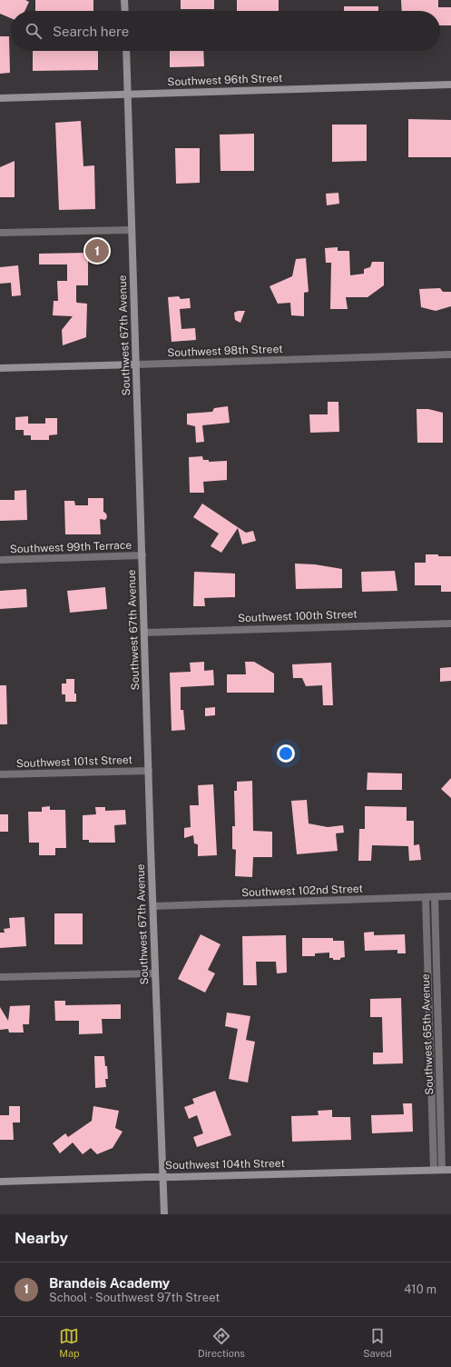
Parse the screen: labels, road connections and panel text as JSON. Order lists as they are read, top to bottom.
{
  "streets": {
    "main road": [
      "Southwest 96th Street",
      "Southwest 67th Avenue",
      "Southwest 98th Street",
      "Southwest 104th Street"
    ],
    "street": [
      "Southwest 99th Terrace",
      "Southwest 100th Street",
      "Southwest 101st Street",
      "Southwest 102nd Street",
      "Southwest 65th Avenue"
    ]
  },
  "crossings": [
    ["Southwest 96th Street", "Southwest 67th Avenue"],
    ["Southwest 67th Avenue", "Southwest 98th Street"],
    ["Southwest 67th Avenue", "Southwest 99th Terrace"],
    ["Southwest 67th Avenue", "Southwest 100th Street"],
    ["Southwest 67th Avenue", "Southwest 101st Street"],
    ["Southwest 67th Avenue", "Southwest 102nd Street"],
    ["Southwest 67th Avenue", "Southwest 104th Street"],
    ["Southwest 102nd Street", "Southwest 65th Avenue"],
    ["Southwest 65th Avenue", "Southwest 104th Street"]
  ],
  "page": {
    "search": "Search here",
    "pins": "1",
    "heading": "Nearby",
    "list": [
      {
        "mark": "1",
        "name": "Brandeis Academy",
        "note": "School · Southwest 97th Street",
        "value": "410 m"
      }
    ],
    "nav": ["Map", "Directions", "Saved"]
  }
}
